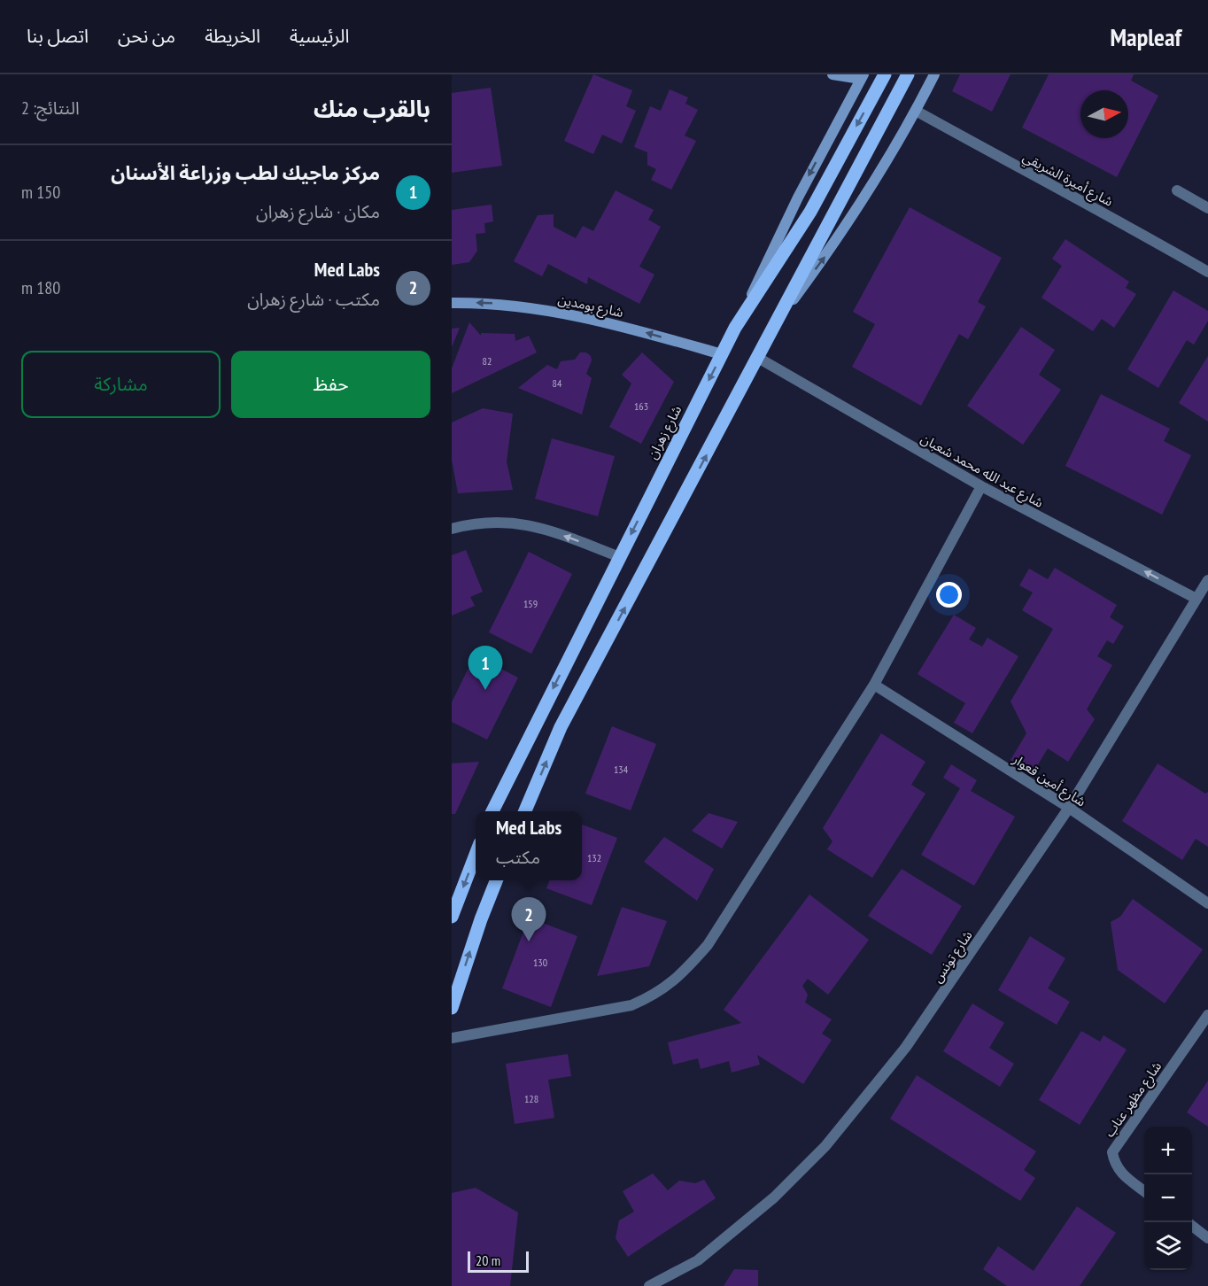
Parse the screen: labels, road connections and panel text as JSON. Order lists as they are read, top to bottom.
{
  "streets": {
    "main road": ["شارع بومدين", "شارع زهران"],
    "street": [
      "شارع أميرة الشريقي",
      "شارع عبد الله محمد شعبان",
      "شارع أمين قعوار",
      "شارع تونس",
      "شارع مظهر عناب"
    ]
  },
  "crossings": [
    ["شارع بومدين", "شارع زهران"],
    ["شارع عبد الله محمد شعبان", "شارع تونس"],
    ["شارع أمين قعوار", "شارع تونس"]
  ],
  "one_way": ["شارع بومدين", "شارع عبد الله محمد شعبان"],
  "house_numbers": [
    "82",
    "84",
    "163",
    "159",
    "134",
    "132",
    "130",
    "128"
  ],
  "scale_bar": "20 m",
  "north": "right",
  "page": {
    "header": "Mapleaf",
    "nav": [
      "الرئيسية",
      "الخريطة",
      "من نحن",
      "اتصل بنا"
    ],
    "heading": ["بالقرب منك", "النتائج: 2"],
    "list": [
      {
        "mark": "1",
        "name": "مركز ماجيك لطب وزراعة الأسنان",
        "note": "مكان · شارع زهران",
        "value": "150 m"
      },
      {
        "mark": "2",
        "name": "Med Labs",
        "note": "مكتب · شارع زهران",
        "value": "180 m"
      }
    ],
    "buttons": ["حفظ", "مشاركة"],
    "pins": ["1", "2"],
    "popup": ["Med Labs", "مكتب"],
    "map_buttons": ["+", "−"],
    "scale": "20 m"
  }
}
